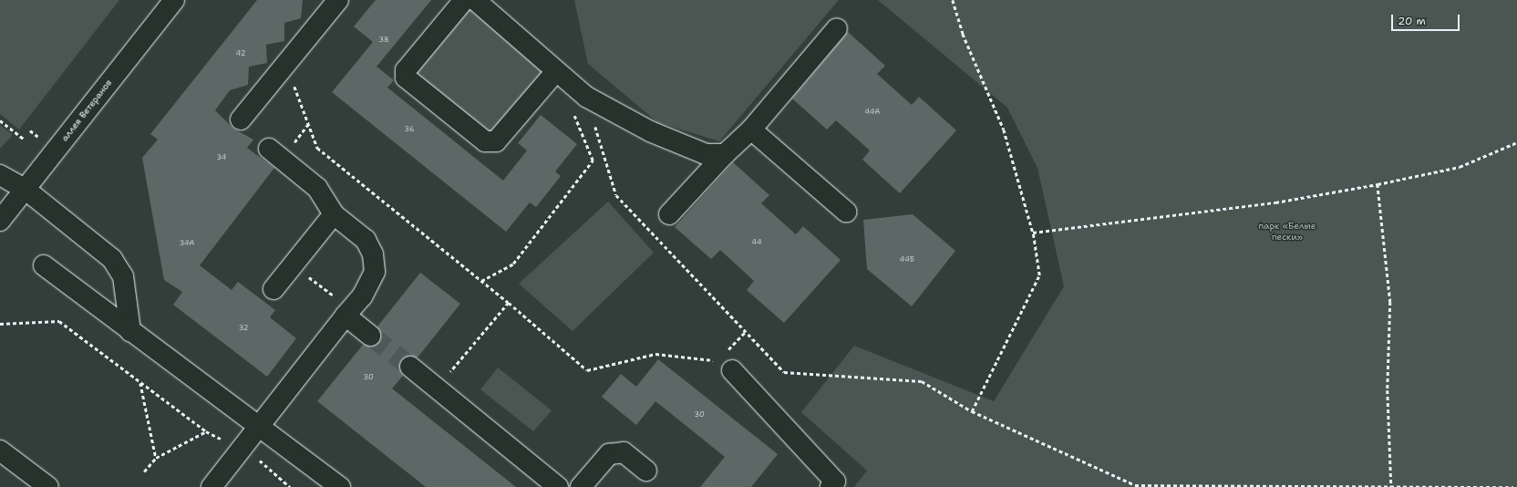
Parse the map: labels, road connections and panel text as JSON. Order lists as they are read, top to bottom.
{
  "streets": {
    "street": ["аллея Ветеранов"]
  },
  "parks": ["парк «Белые пески»"],
  "house_numbers": [
    "38",
    "42",
    "44А",
    "36",
    "34",
    "44",
    "34А",
    "44Б",
    "32",
    "30",
    "30"
  ],
  "scale_bar": "20 m"
}
